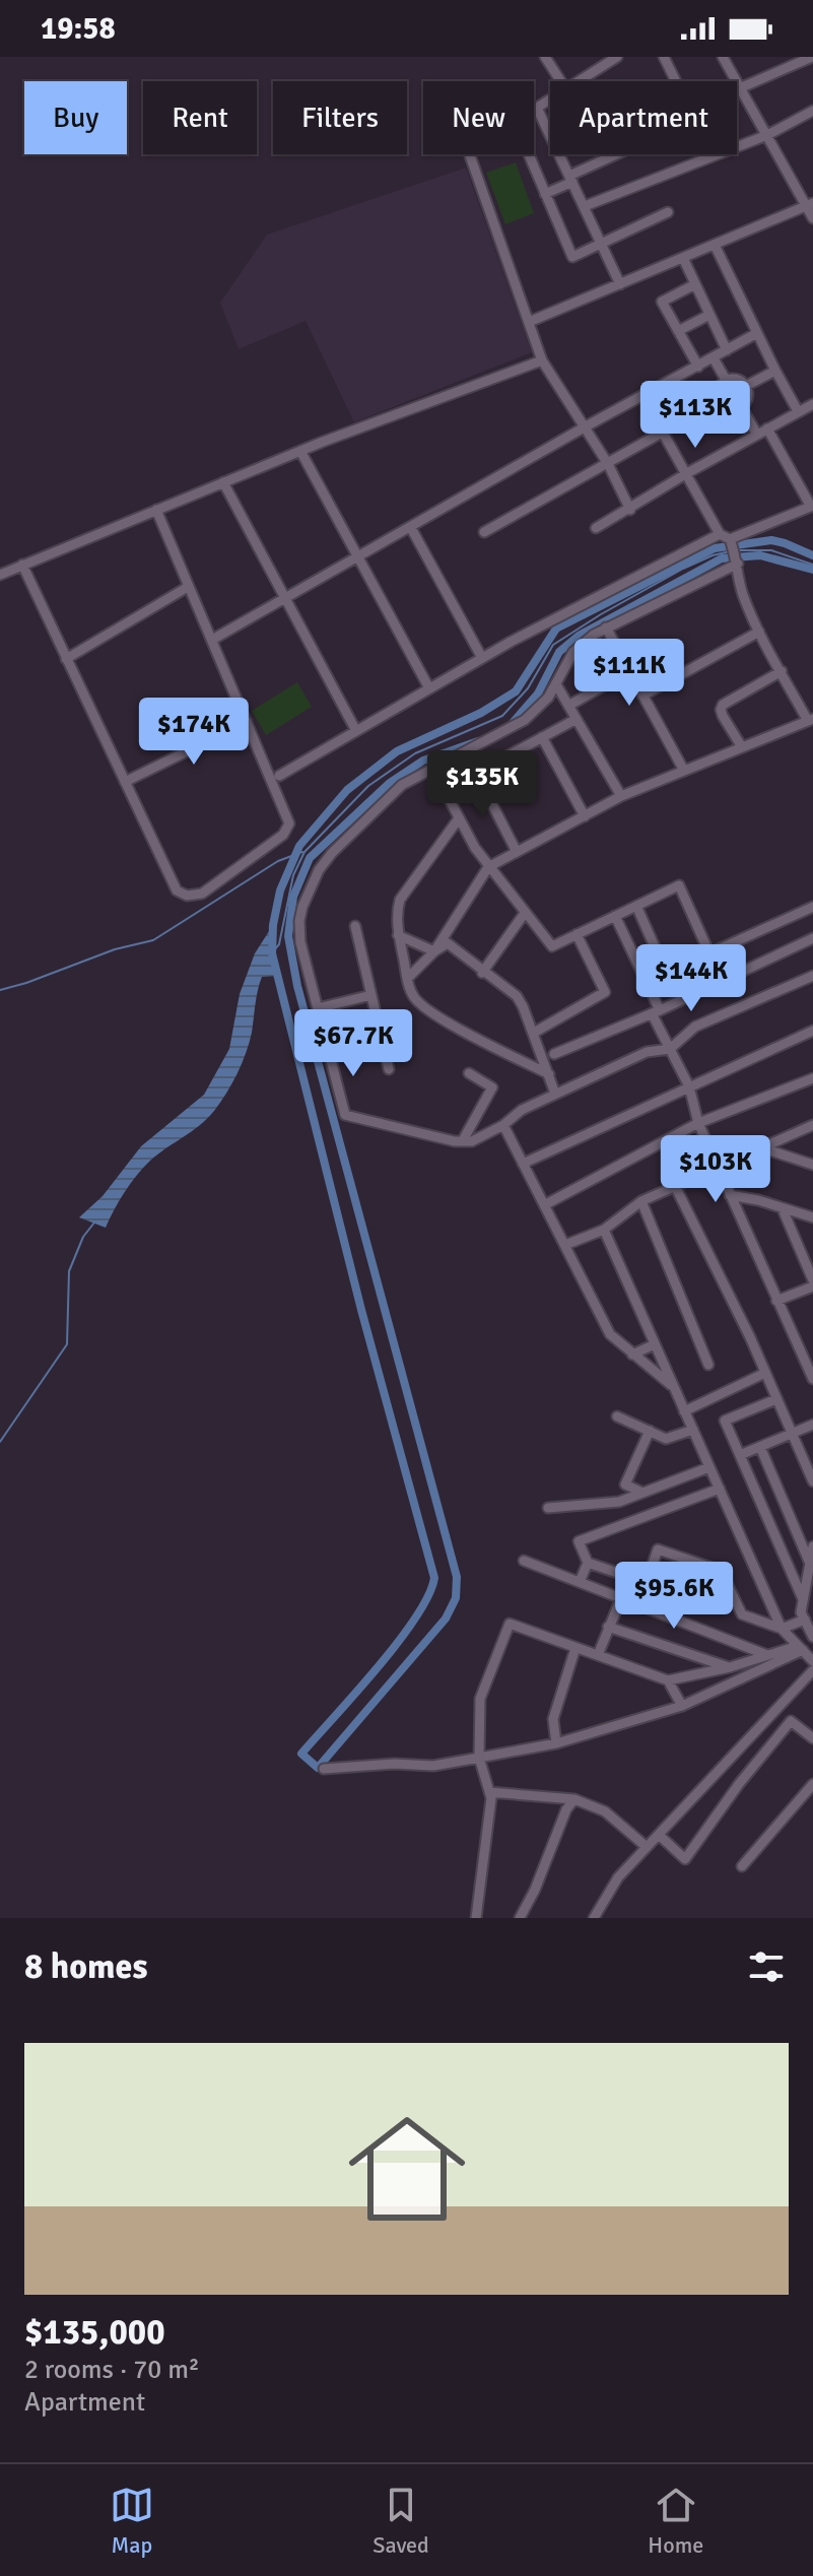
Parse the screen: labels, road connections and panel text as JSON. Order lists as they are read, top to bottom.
{
  "page": {
    "status": "19:58",
    "chip": [
      "Buy",
      "Rent",
      "Filters",
      "New",
      "Apartment"
    ],
    "price": [
      "$113K",
      "$111K",
      "$174K",
      "$135K",
      "$144K",
      "$67.7K",
      "$103K",
      "$95.6K"
    ],
    "heading": "8 homes",
    "list": [
      {
        "name": "$135,000",
        "note": "2 rooms · 70 m² · Apartment"
      }
    ],
    "tabs": ["Map", "Saved", "Home"]
  }
}
